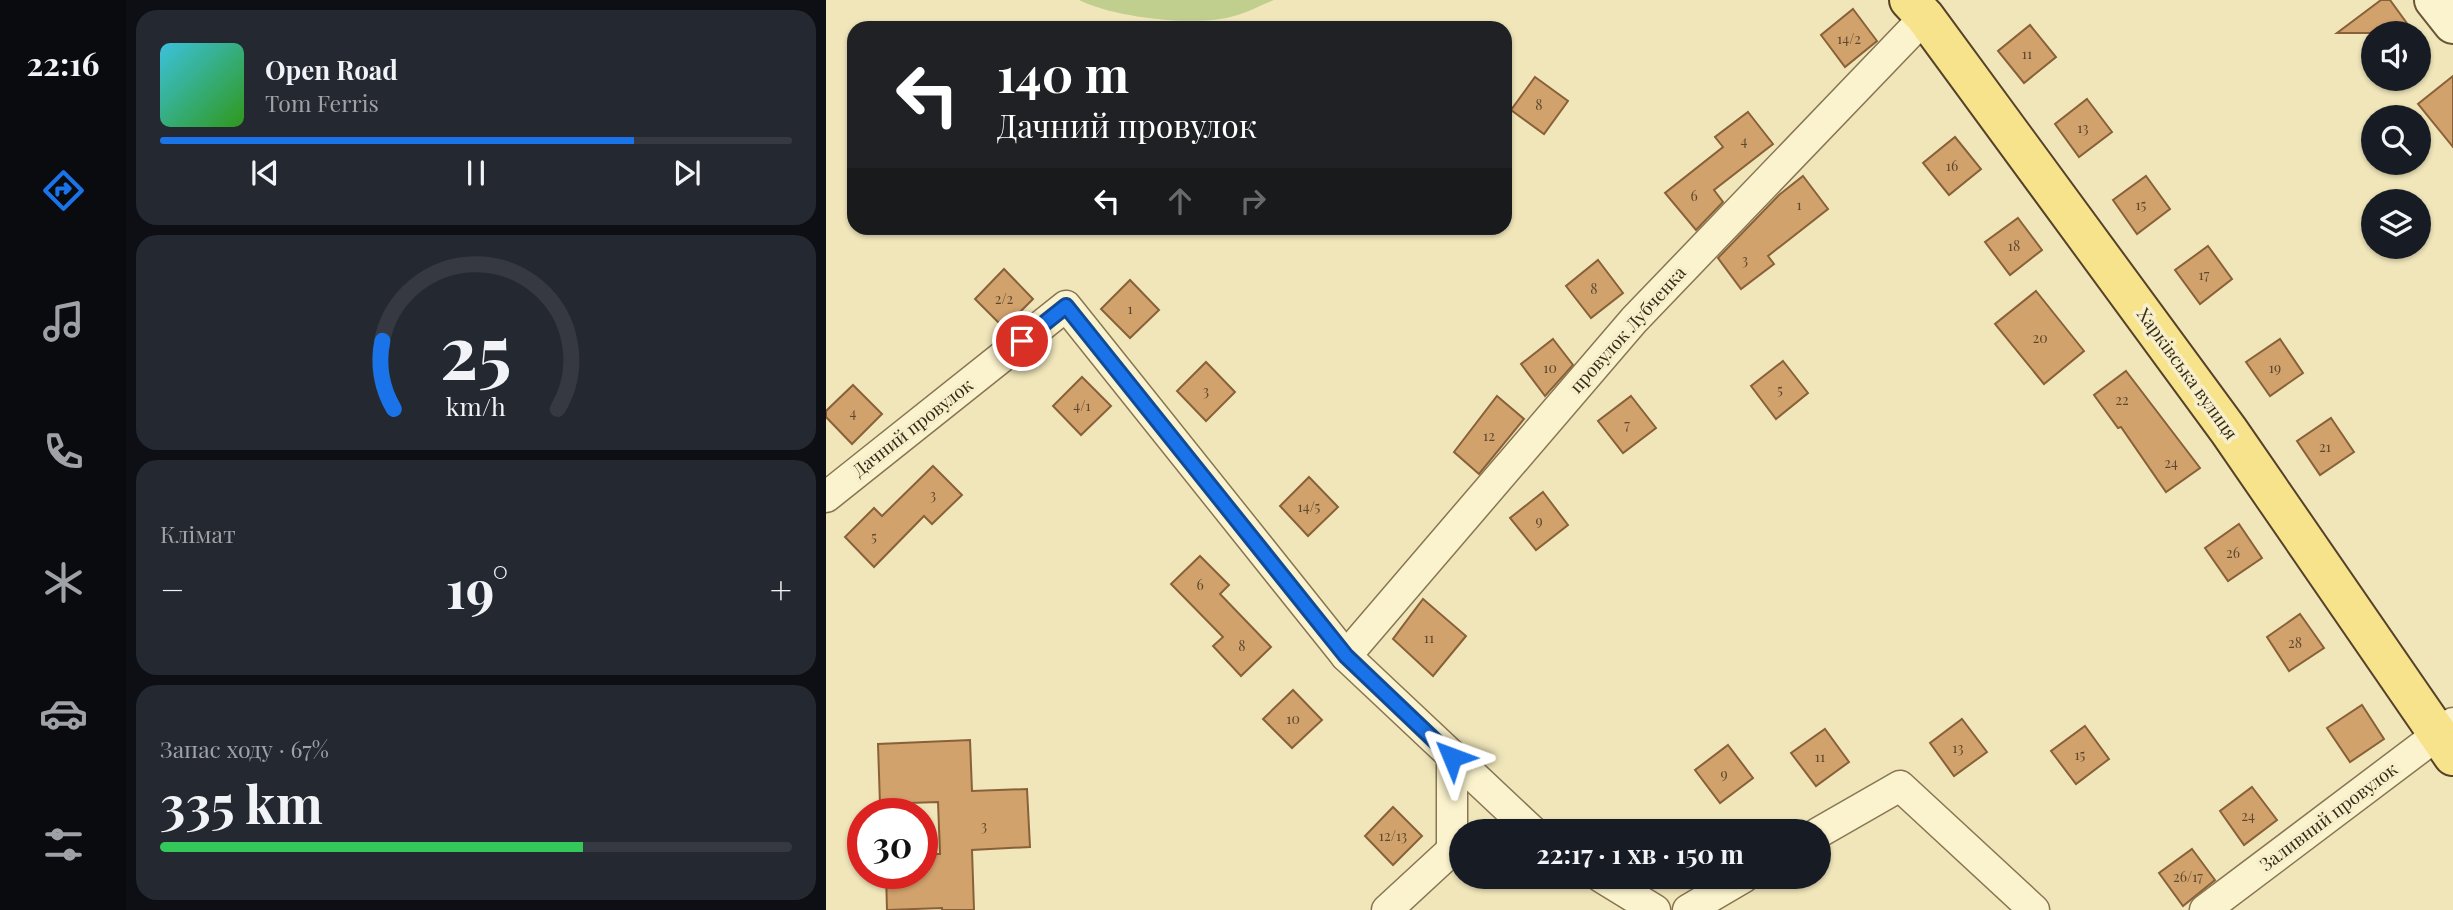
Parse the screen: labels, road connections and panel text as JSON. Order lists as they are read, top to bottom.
{
  "streets": {
    "main road": ["Харківська вулиця"],
    "street": ["провулок Лубченка", "Дачний провулок", "Заливний провулок"]
  },
  "crossings": [
    ["провулок Лубченка", "Харківська вулиця"],
    ["провулок Лубченка", "Дачний провулок"],
    ["Харківська вулиця", "Заливний провулок"]
  ],
  "house_numbers": [
    "14/2",
    "11",
    "8",
    "13",
    "4",
    "16",
    "6",
    "1",
    "15",
    "18",
    "3",
    "17",
    "8",
    "2/2",
    "1",
    "20",
    "10",
    "19",
    "5",
    "3",
    "22",
    "4/1",
    "4",
    "7",
    "12",
    "21",
    "24",
    "3",
    "14/5",
    "9",
    "5",
    "26",
    "6",
    "11",
    "28",
    "8",
    "10",
    "13",
    "15",
    "11",
    "9",
    "24",
    "3",
    "12/13",
    "26/17"
  ],
  "page": {
    "tabs": "22:16",
    "turn": ["140 m", "Дачний провулок"],
    "song": ["Open Road", "Tom Ferris"],
    "tile": [
      "Клімат",
      ["Запас ходу · 67%", "335 km"]
    ],
    "heat": ["−", "19°", "+"],
    "limit": "30",
    "trip": "22:17 · 1 хв · 150 m",
    "gauge": ["25", "km/h"]
  }
}
